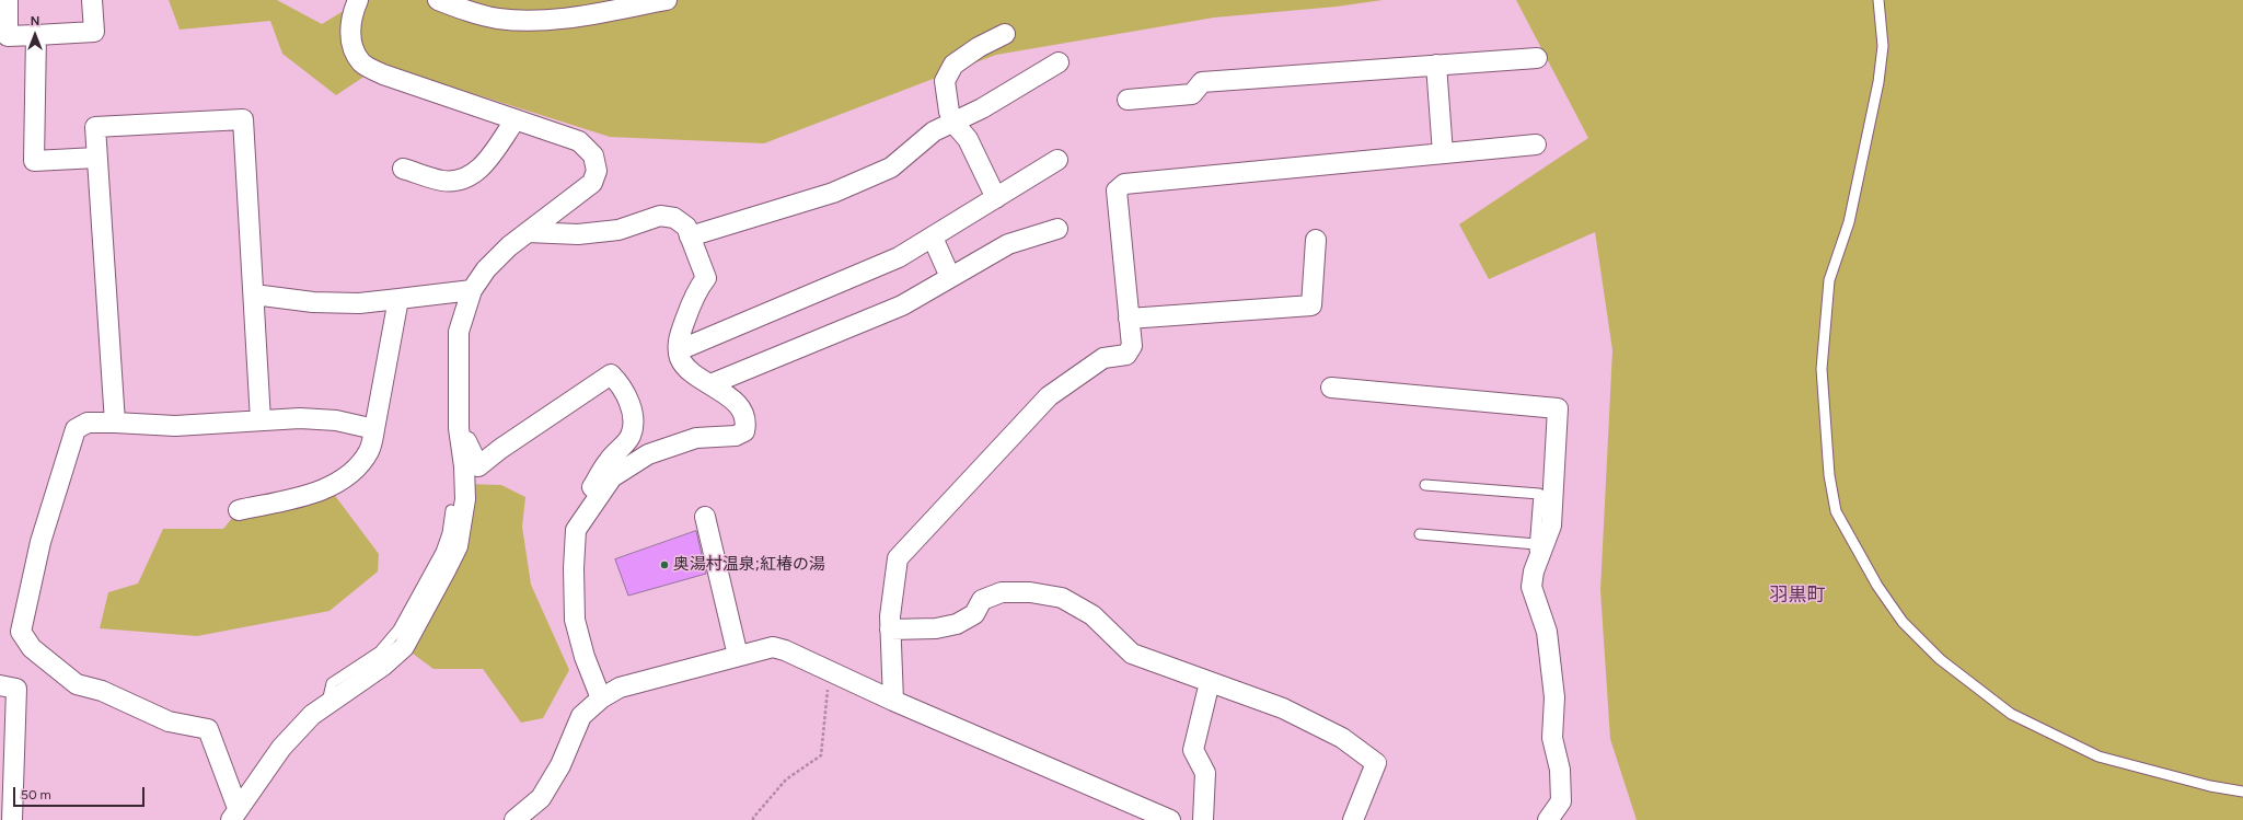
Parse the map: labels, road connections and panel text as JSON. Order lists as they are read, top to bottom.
{
  "districts": ["羽黒町"],
  "places": ["奥湯村温泉;紅椿の湯"],
  "scale_bar": "50 m",
  "north": "top"
}
